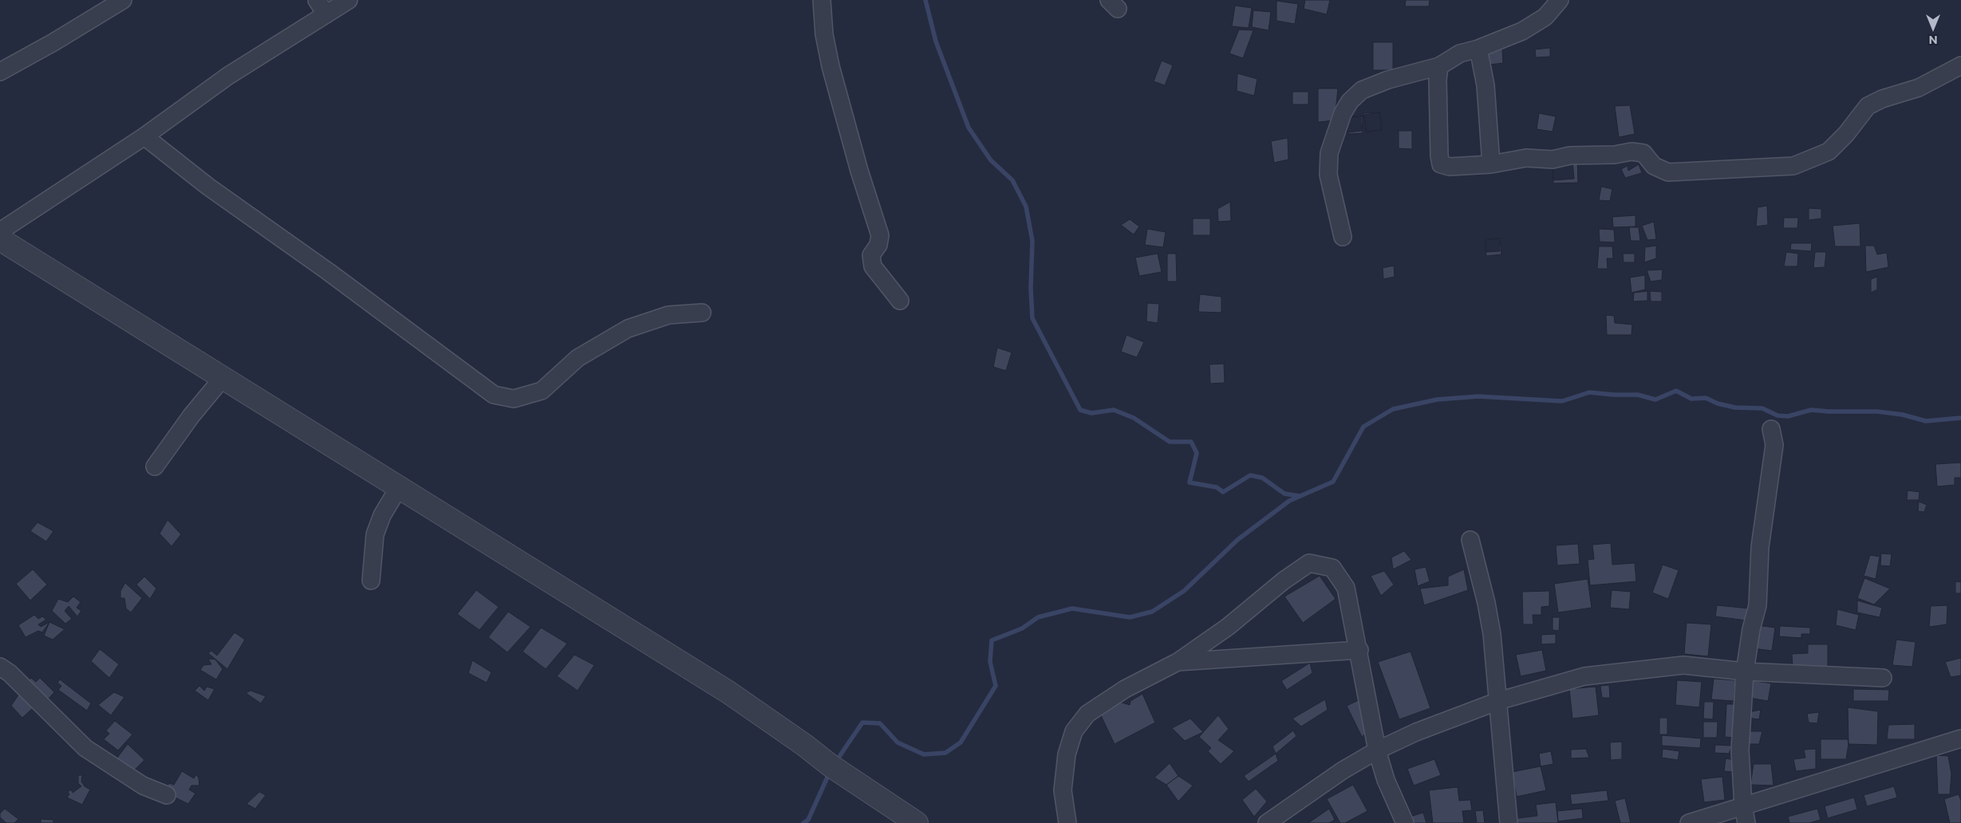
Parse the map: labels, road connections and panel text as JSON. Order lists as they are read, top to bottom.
{
  "north": "bottom"
}
